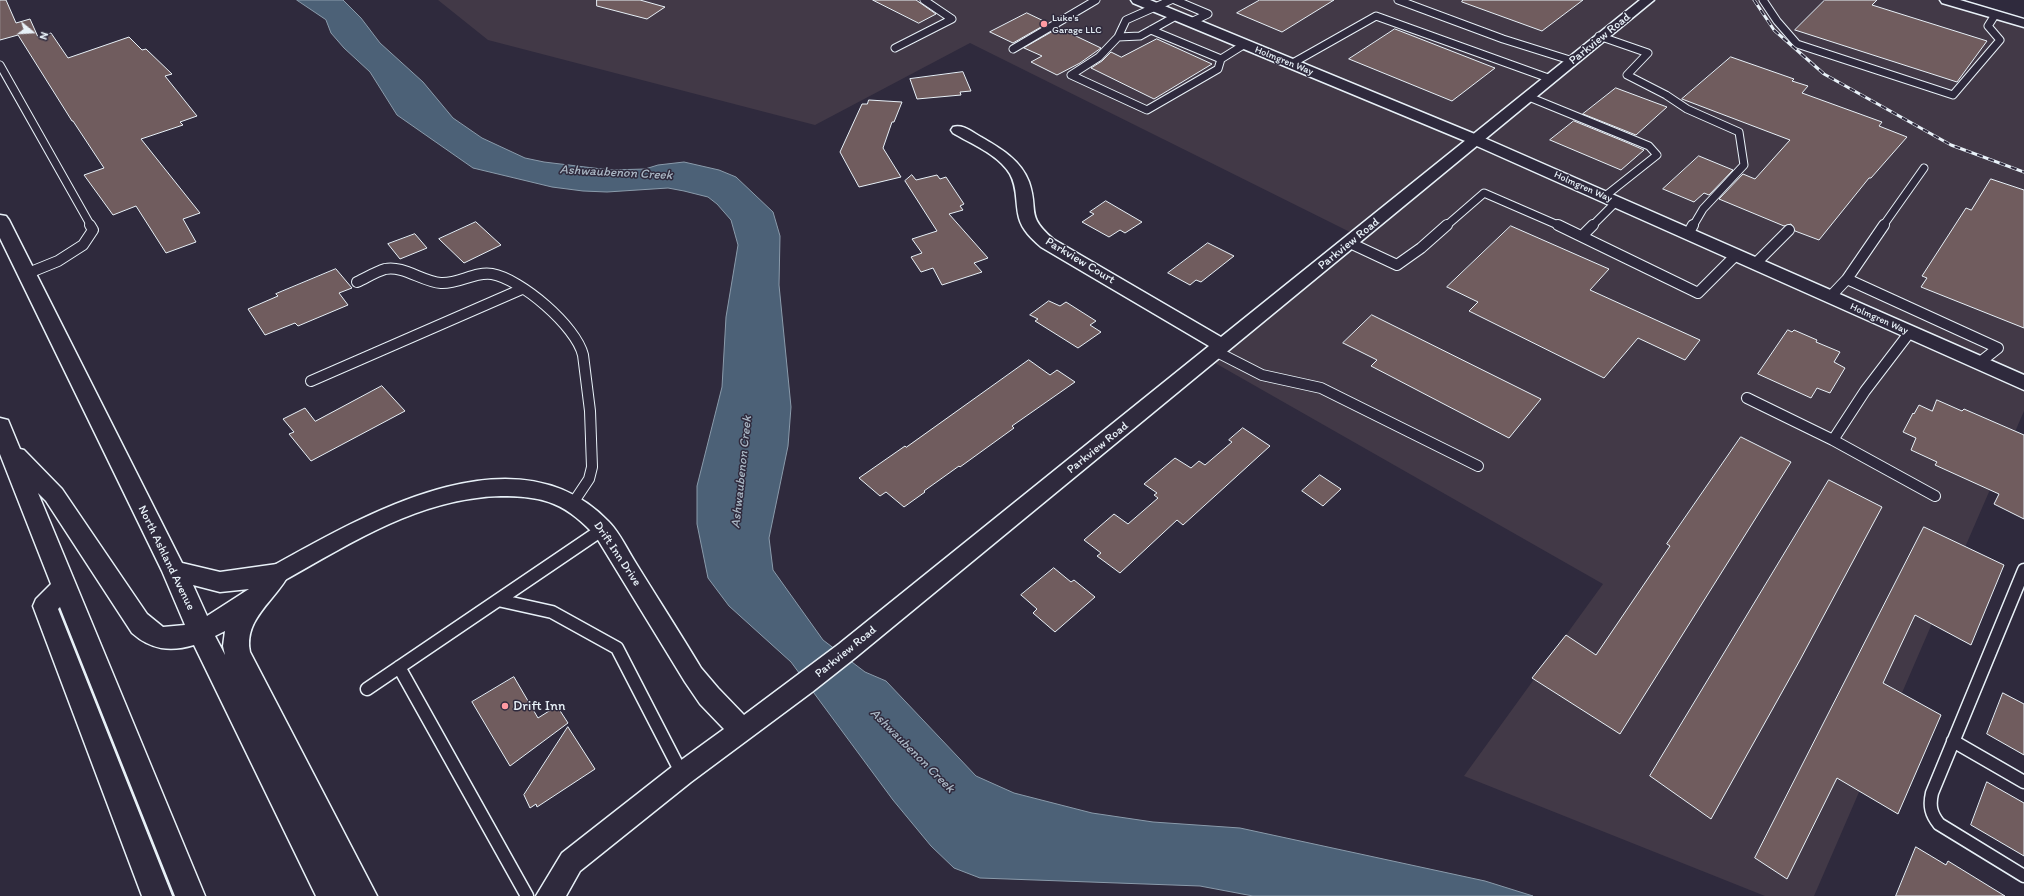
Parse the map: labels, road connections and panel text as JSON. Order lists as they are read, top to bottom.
{
  "streets": {
    "main road": ["Holmgren Way", "North Ashland Avenue"],
    "street": ["Parkview Road", "Parkview Court", "Drift Inn Drive"]
  },
  "crossings": [
    ["Parkview Road", "Holmgren Way"],
    ["Parkview Road", "Parkview Court"],
    ["Parkview Road", "Drift Inn Drive"]
  ],
  "water": ["Ashwaubenon Creek"],
  "places": ["Luke's Garage LLC", "Drift Inn"],
  "north": "right"
}
